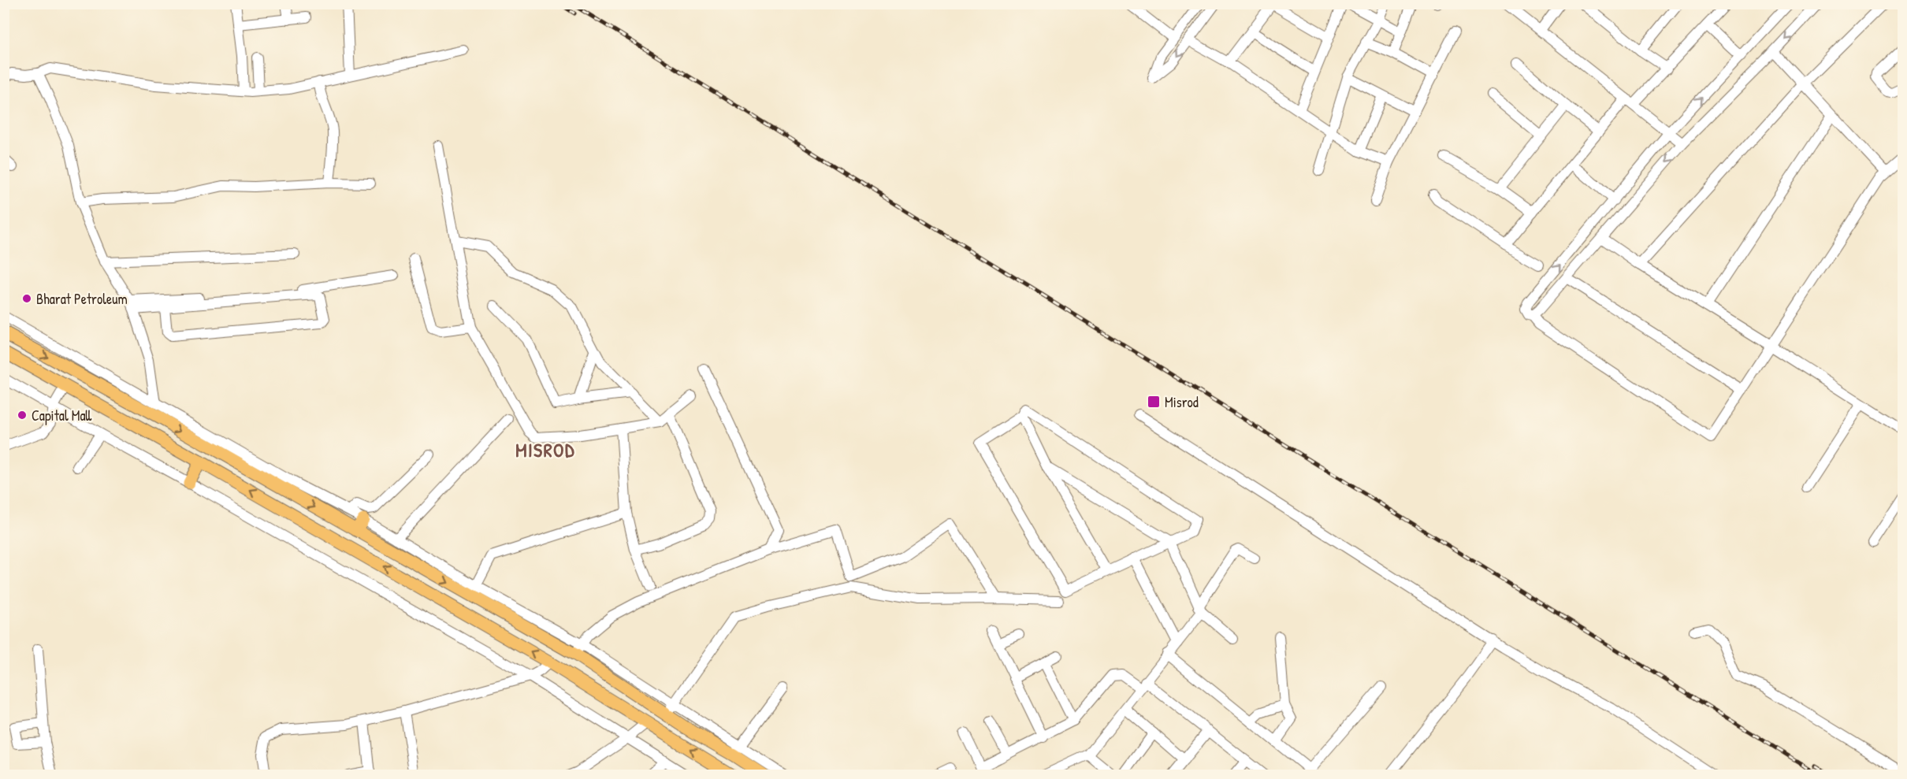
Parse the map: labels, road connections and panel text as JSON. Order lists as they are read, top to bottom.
{
  "districts": ["MISROD"],
  "places": {
    "other": ["Bharat Petroleum", "Capital Mall"],
    "transit": ["Misrod"]
  }
}
